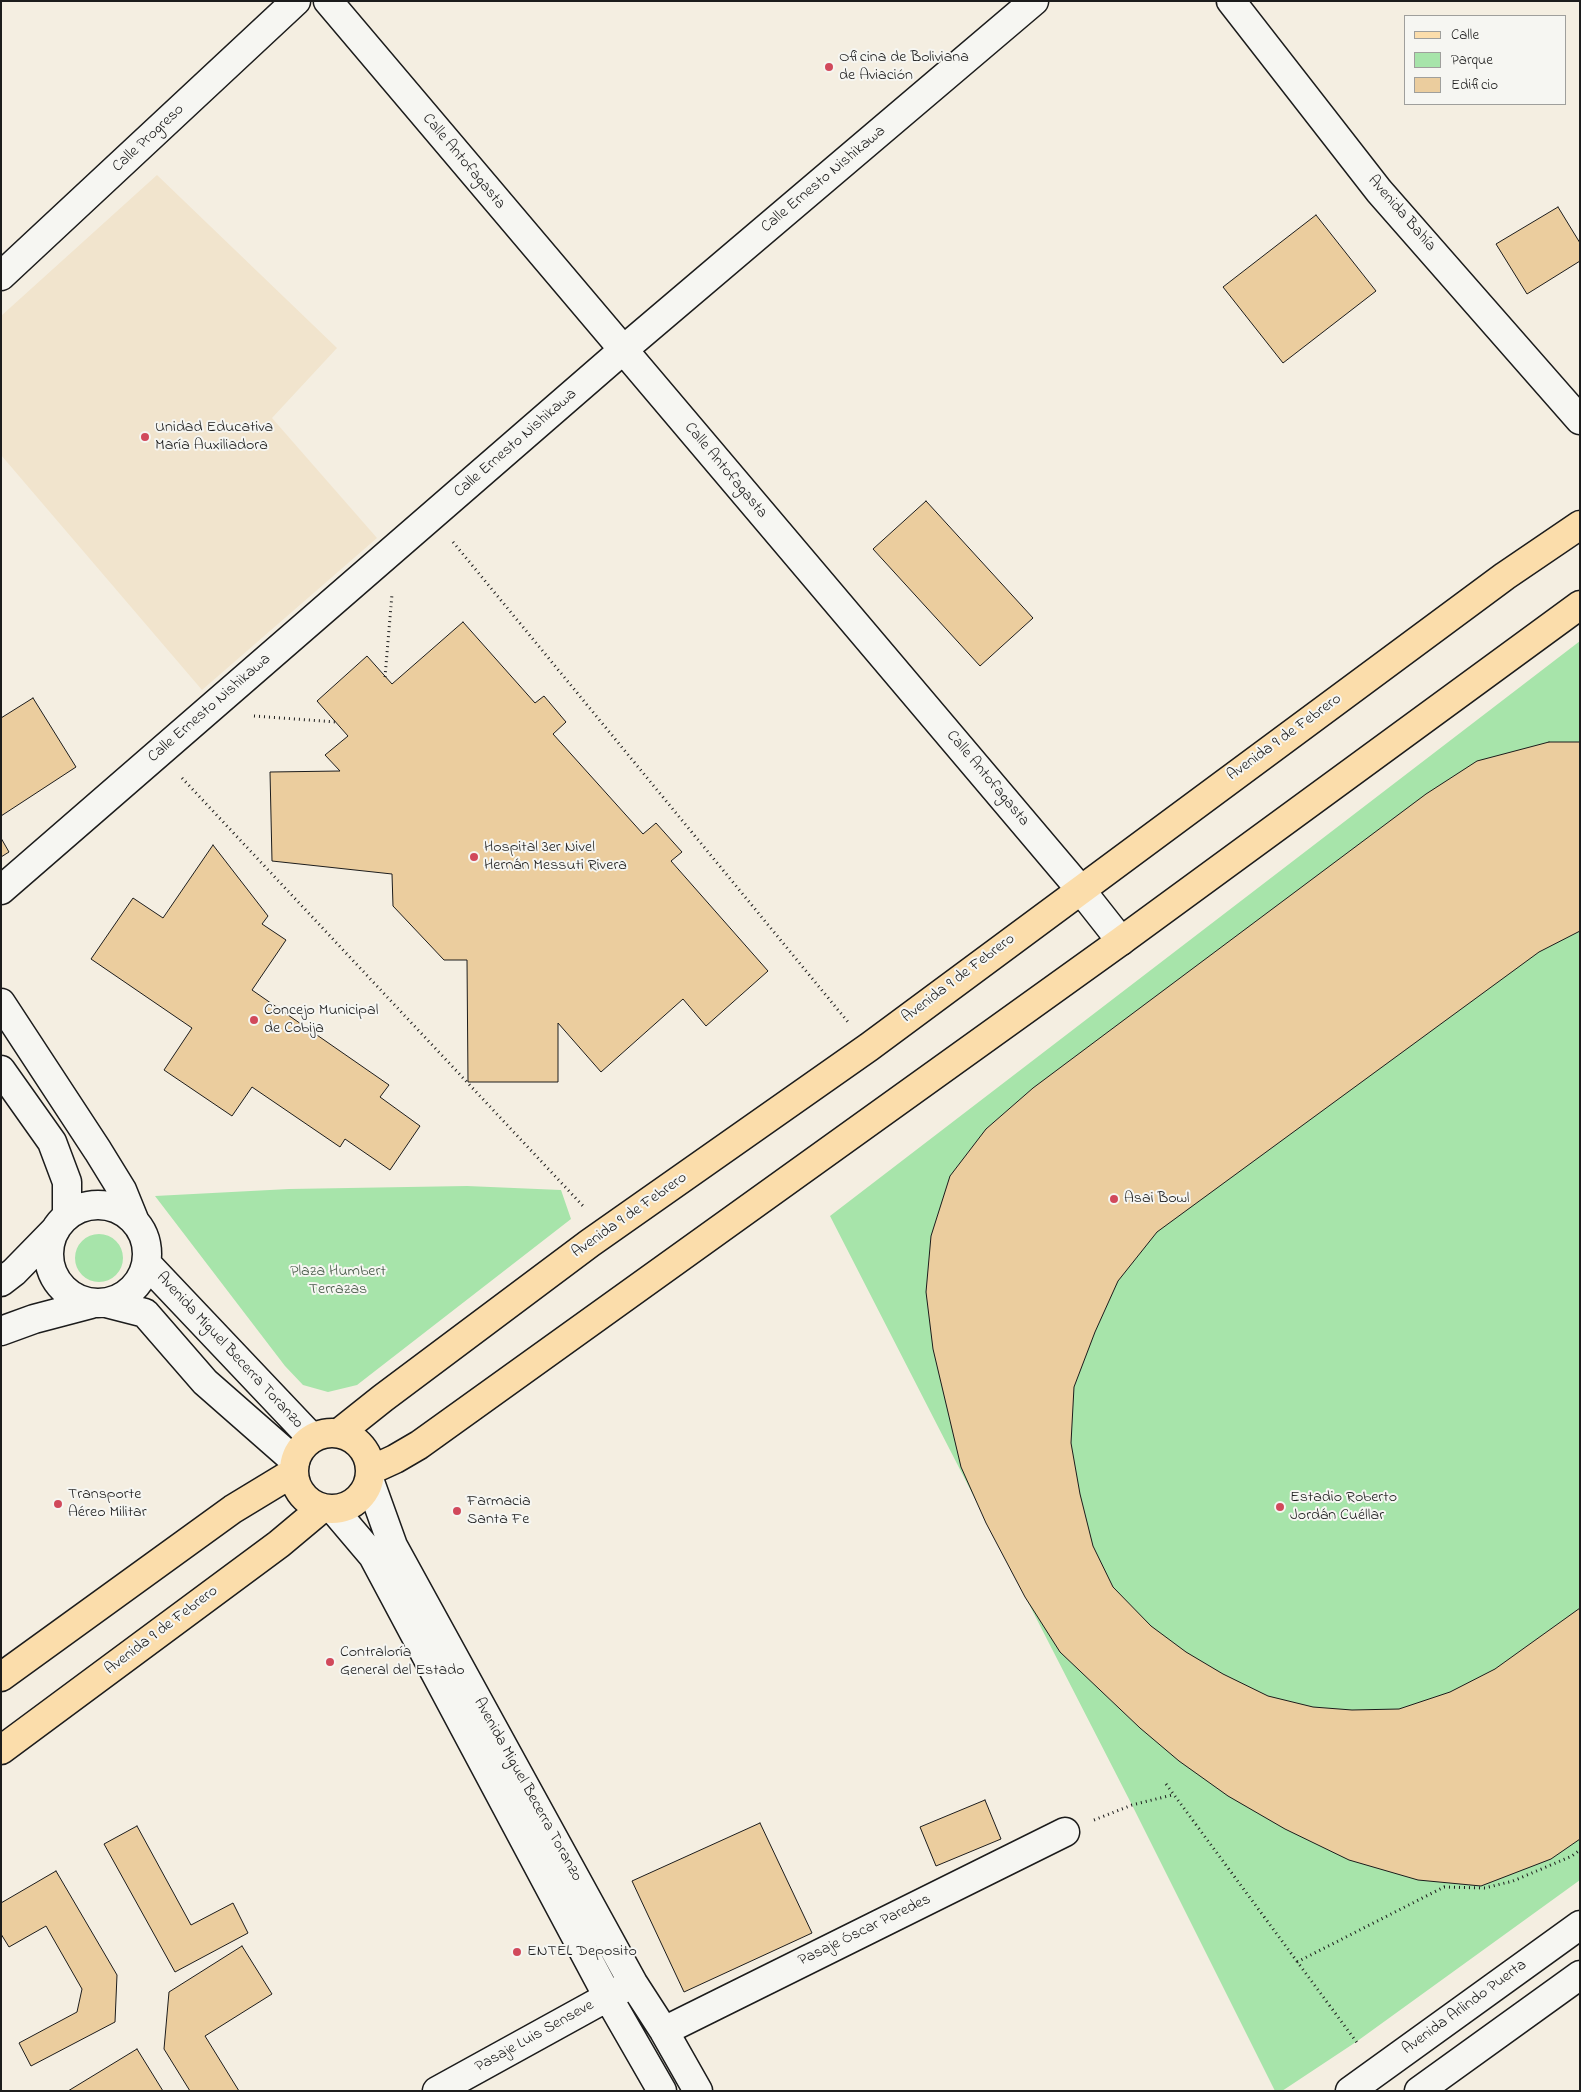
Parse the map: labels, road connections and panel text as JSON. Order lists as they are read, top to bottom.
{
  "streets": {
    "main road": ["Avenida 9 de Febrero"],
    "street": [
      "Calle Progreso",
      "Calle Antofagasta",
      "Calle Ernesto Nishikawa",
      "Avenida Bahía",
      "Avenida Miguel Becerra Toranzo",
      "Pasaje Óscar Paredes",
      "Avenida Arlindo Puerta",
      "Pasaje Luis Senseve"
    ]
  },
  "crossings": [
    ["Calle Antofagasta", "Calle Ernesto Nishikawa"],
    ["Calle Antofagasta", "Avenida 9 de Febrero"],
    ["Avenida 9 de Febrero", "Avenida Miguel Becerra Toranzo"],
    ["Avenida Miguel Becerra Toranzo", "Pasaje Óscar Paredes"],
    ["Avenida Miguel Becerra Toranzo", "Pasaje Luis Senseve"]
  ],
  "parks": ["Plaza Humbert Terrazas"],
  "places": [
    "Oficina de Boliviana de Aviación",
    "Unidad Educativa María Auxiliadora",
    "Hospital 3er Nivel Hernán Messuti Rivera",
    "Concejo Municipal de Cobija",
    "Asai Bowl",
    "Transporte Aéreo Militar",
    "Estadio Roberto Jordán Cuéllar",
    "Farmacia Santa Fe",
    "Contraloría General del Estado",
    "ENTEL Deposito"
  ],
  "legend": ["Calle", "Parque", "Edificio"]
}
